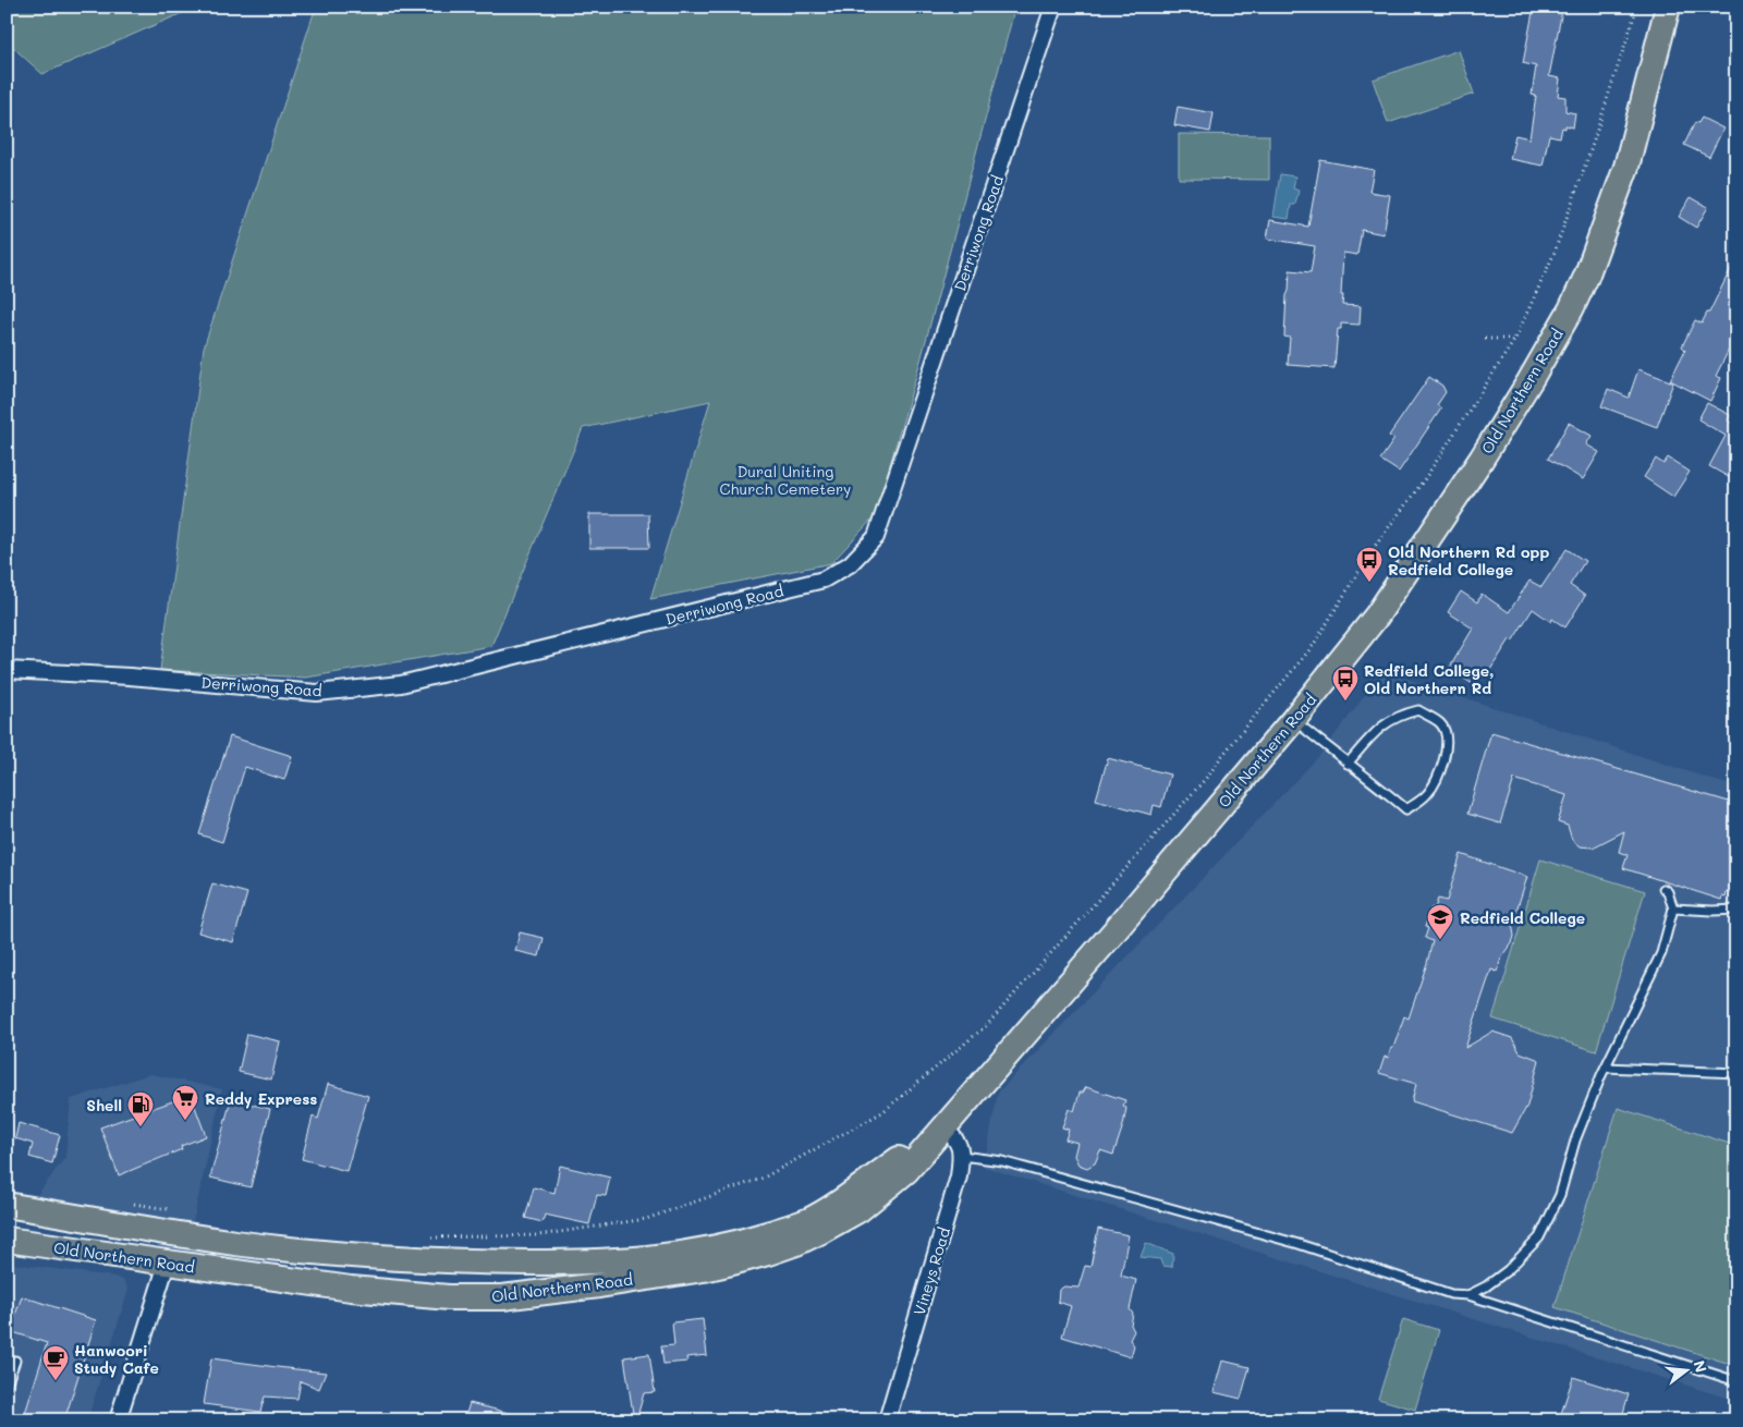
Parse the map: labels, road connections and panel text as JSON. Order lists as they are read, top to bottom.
{
  "streets": {
    "main road": ["Old Northern Road"],
    "street": ["Derriwong Road", "Vineys Road"]
  },
  "parks": ["Dural Uniting Church Cemetery"],
  "places": {
    "bus stop": ["Old Northern Rd opp Redfield College", "Redfield College, Old Northern Rd"],
    "school or university": ["Redfield College"],
    "supermarket": ["Reddy Express"],
    "fuel station": ["Shell"],
    "cafe": ["Hanwoori Study Cafe"]
  },
  "north": "right"
}
